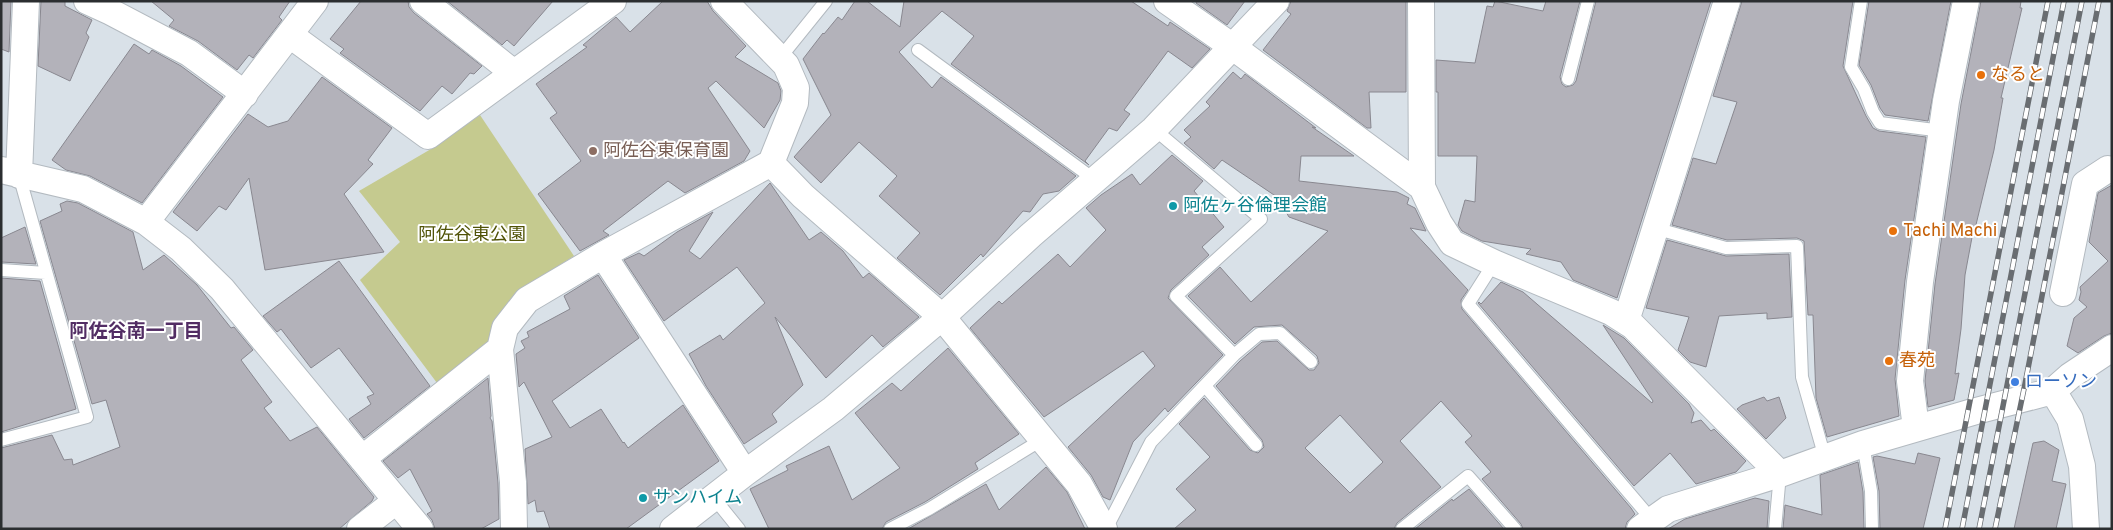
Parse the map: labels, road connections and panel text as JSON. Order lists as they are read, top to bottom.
{
  "districts": ["阿佐谷南一丁目"],
  "parks": ["阿佐谷東公園"],
  "places": [
    "なると",
    "阿佐谷東保育園",
    "阿佐ヶ谷倫理会館",
    "Tachi Machi",
    "春苑",
    "ローソン",
    "サンハイム"
  ]
}
